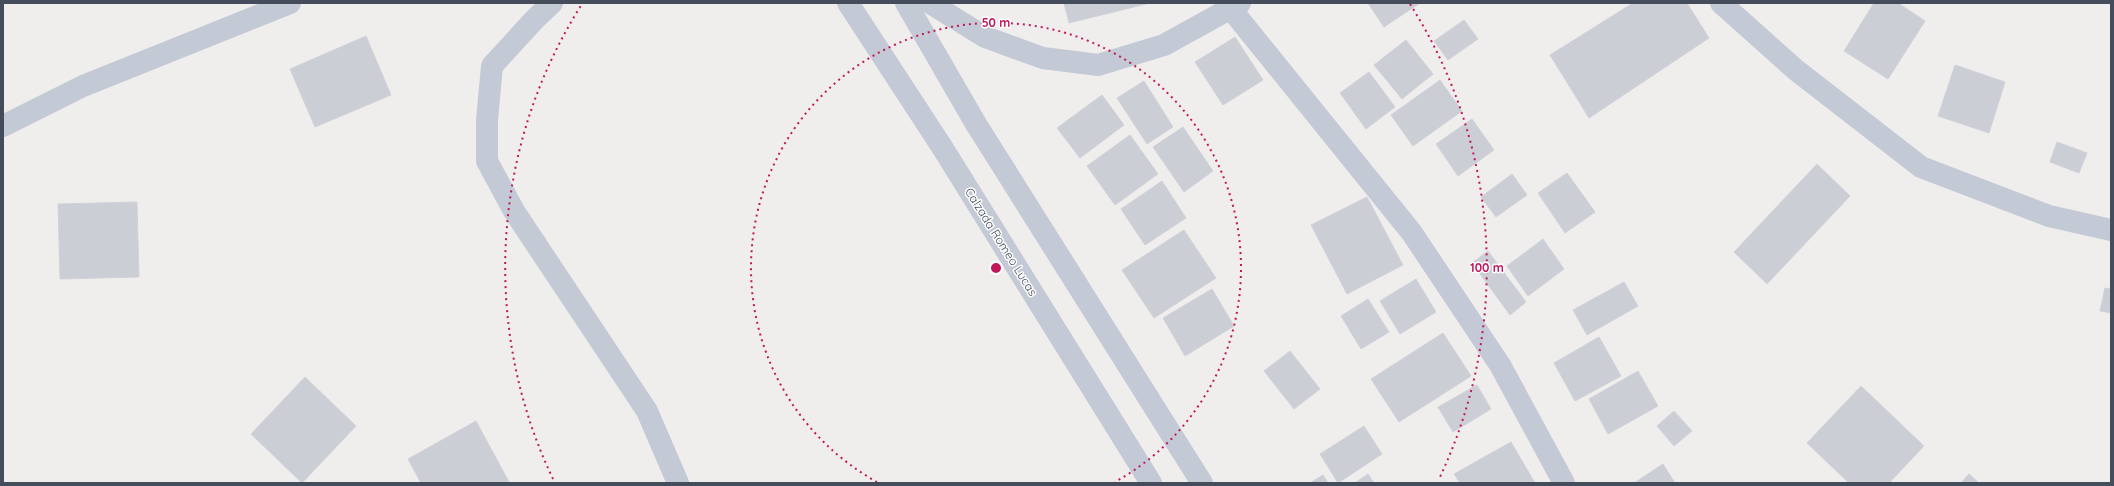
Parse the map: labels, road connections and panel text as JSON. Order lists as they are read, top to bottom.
{
  "streets": {
    "street": ["Calzada Romeo Lucas"]
  },
  "rings": ["50 m", "100 m"]
}
